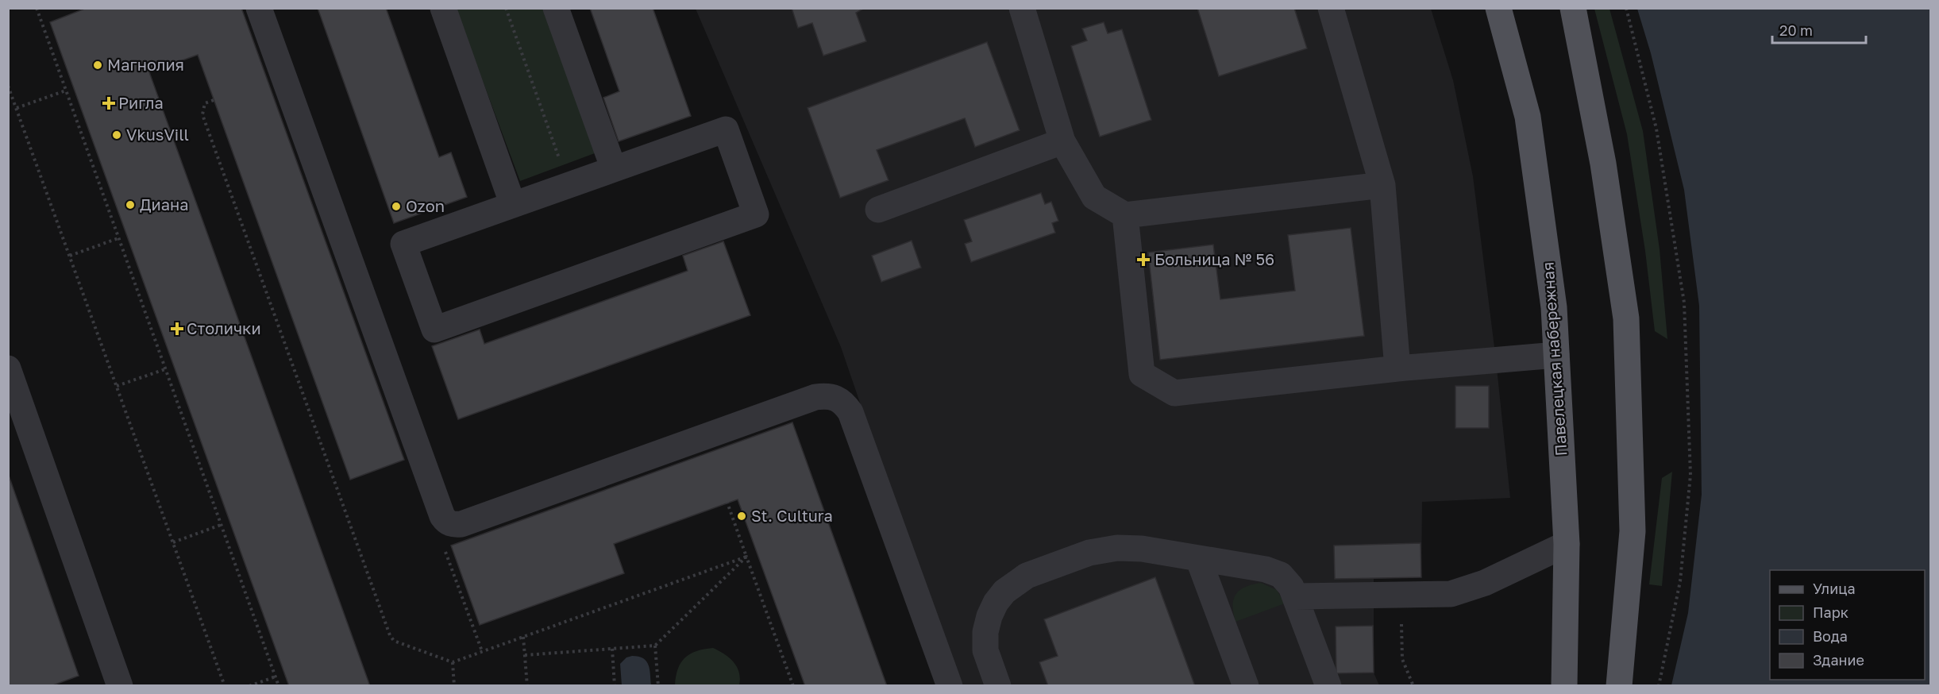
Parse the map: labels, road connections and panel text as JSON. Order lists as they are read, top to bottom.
{
  "streets": {
    "main road": ["Павелецкая набережная"]
  },
  "places": {
    "other": [
      "Магнолия",
      "VkusVill",
      "Диана",
      "Ozon",
      "St. Cultura"
    ],
    "health": ["Ригла", "Больница № 56", "Столички"]
  },
  "legend": [
    "Улица",
    "Парк",
    "Вода",
    "Здание"
  ],
  "scale_bar": "20 m"
}
